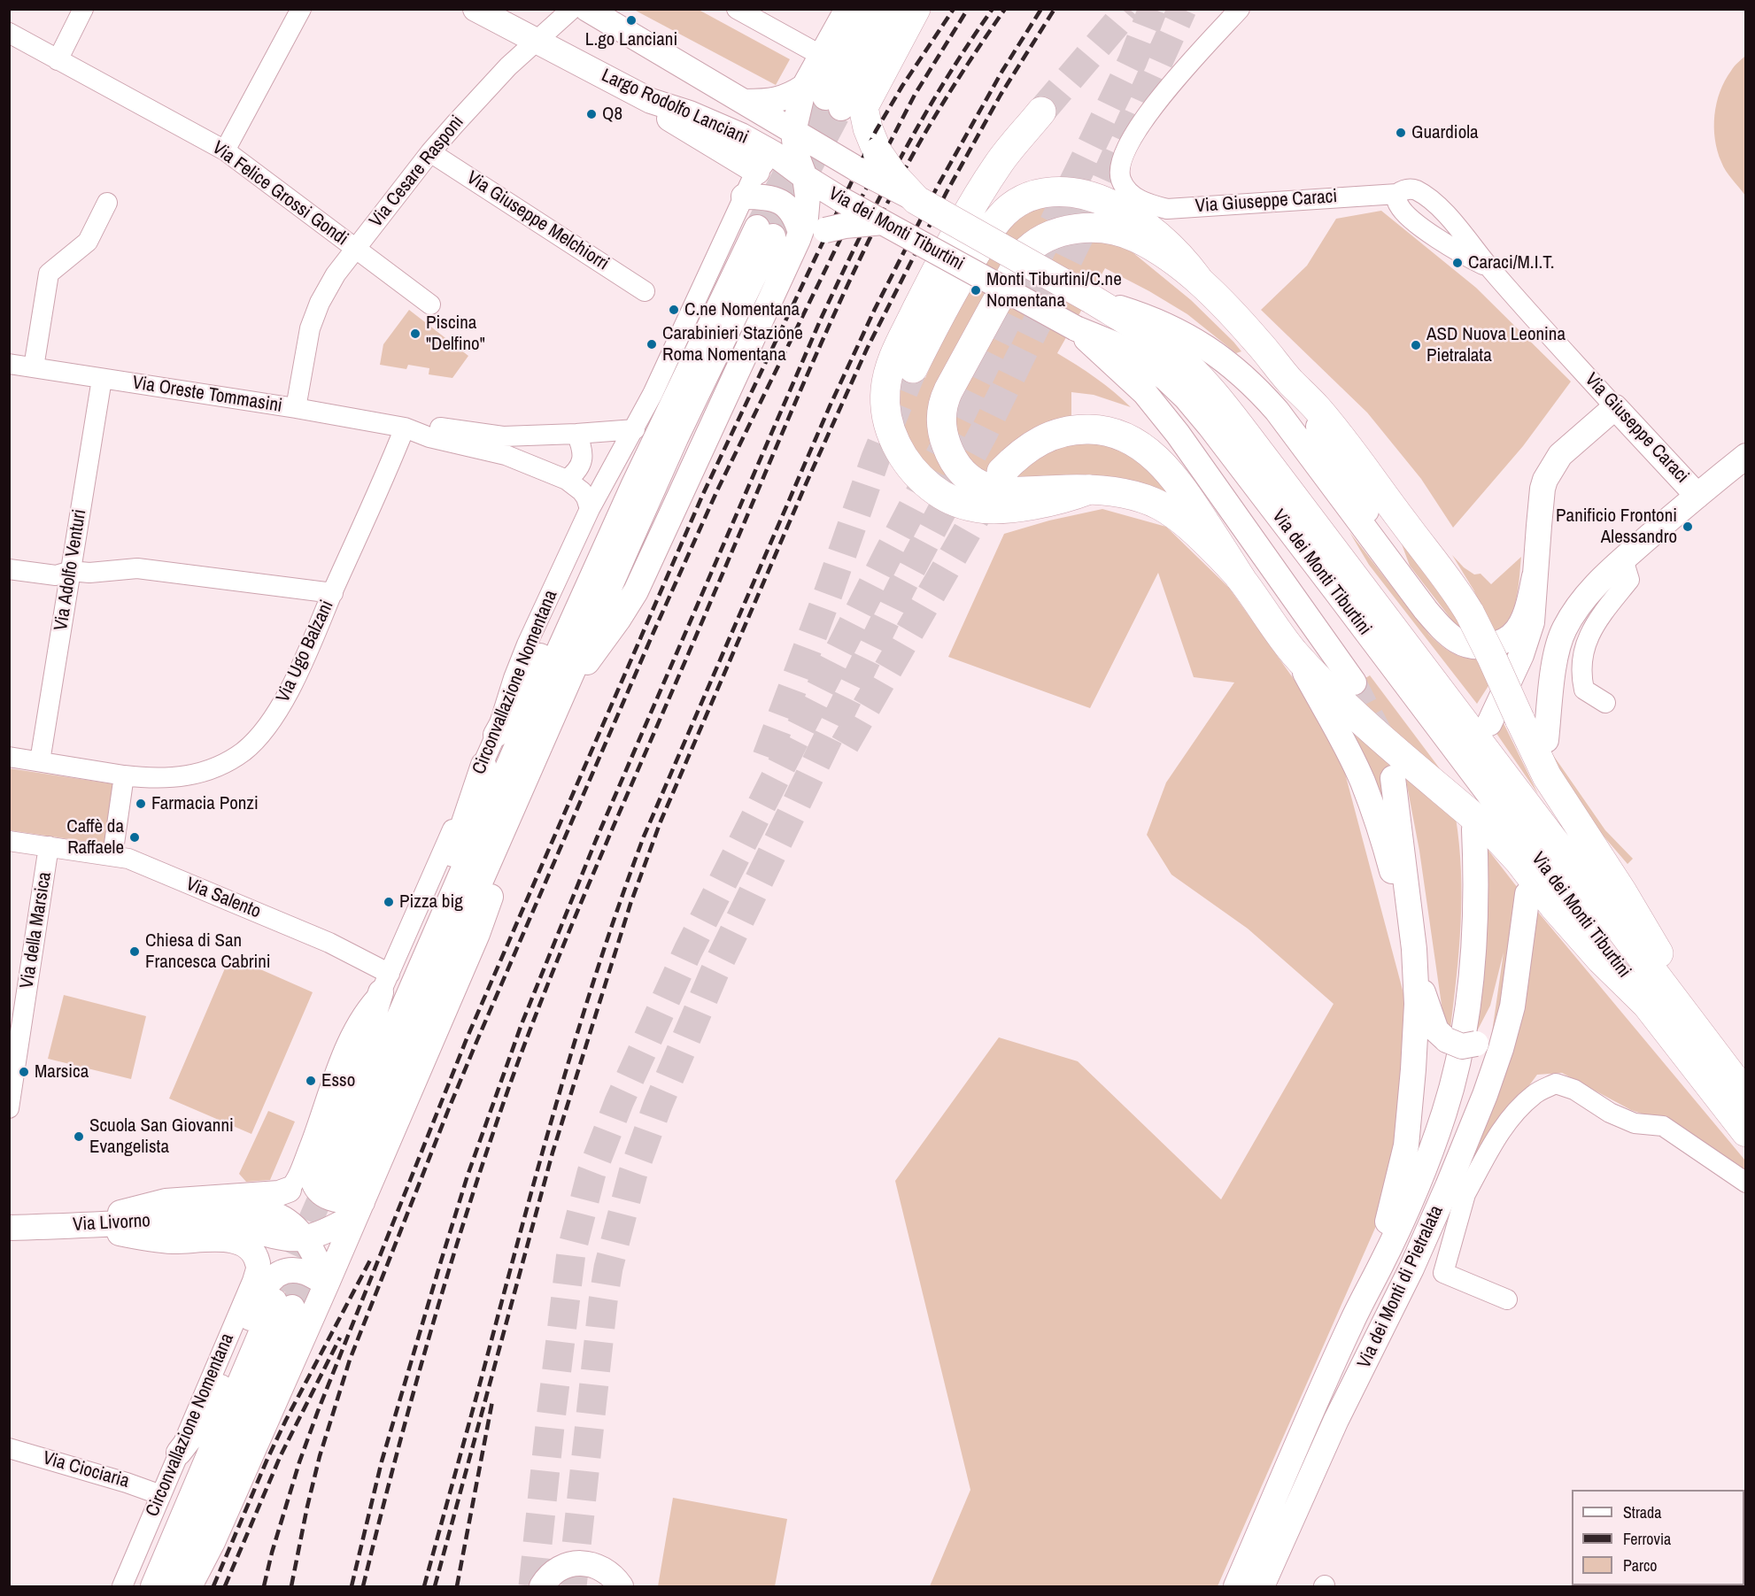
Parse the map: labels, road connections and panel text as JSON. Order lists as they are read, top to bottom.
{
  "streets": {
    "main road": ["Via dei Monti Tiburtini"],
    "street": [
      "Largo Rodolfo Lanciani",
      "Via Cesare Rasponi",
      "Via Felice Grossi Gondi",
      "Via Giuseppe Caraci",
      "Via Giuseppe Melchiorri",
      "Via Oreste Tommasini",
      "Via Adolfo Venturi",
      "Via Ugo Balzani",
      "Circonvallazione Nomentana",
      "Via Salento",
      "Via della Marsica",
      "Via Livorno",
      "Via dei Monti di Pietralata",
      "Via Ciociaria"
    ]
  },
  "crossings": [
    ["Largo Rodolfo Lanciani", "Via Cesare Rasponi"],
    ["Largo Rodolfo Lanciani", "Via dei Monti Tiburtini"],
    ["Largo Rodolfo Lanciani", "Circonvallazione Nomentana"],
    ["Via Cesare Rasponi", "Via Felice Grossi Gondi"],
    ["Via Cesare Rasponi", "Via Giuseppe Melchiorri"],
    ["Via Cesare Rasponi", "Via Oreste Tommasini"],
    ["Via dei Monti Tiburtini", "Circonvallazione Nomentana"],
    ["Via Oreste Tommasini", "Via Adolfo Venturi"],
    ["Via Oreste Tommasini", "Via Ugo Balzani"],
    ["Via Adolfo Venturi", "Via Ugo Balzani"],
    ["Circonvallazione Nomentana", "Via Salento"],
    ["Circonvallazione Nomentana", "Via Ciociaria"],
    ["Via Salento", "Via della Marsica"]
  ],
  "places": [
    "L.go Lanciani",
    "Q8",
    "Guardiola",
    "Caraci/M.I.T.",
    "Monti Tiburtini/C.ne Nomentana",
    "C.ne Nomentana",
    "Piscina \"Delfino\"",
    "Carabinieri Stazione Roma Nomentana",
    "ASD Nuova Leonina Pietralata",
    "Panificio Frontoni Alessandro",
    "Farmacia Ponzi",
    "Caffè da Raffaele",
    "Pizza big",
    "Chiesa di San Francesca Cabrini",
    "Marsica",
    "Esso",
    "Scuola San Giovanni Evangelista"
  ],
  "legend": ["Strada", "Ferrovia", "Parco"]
}
